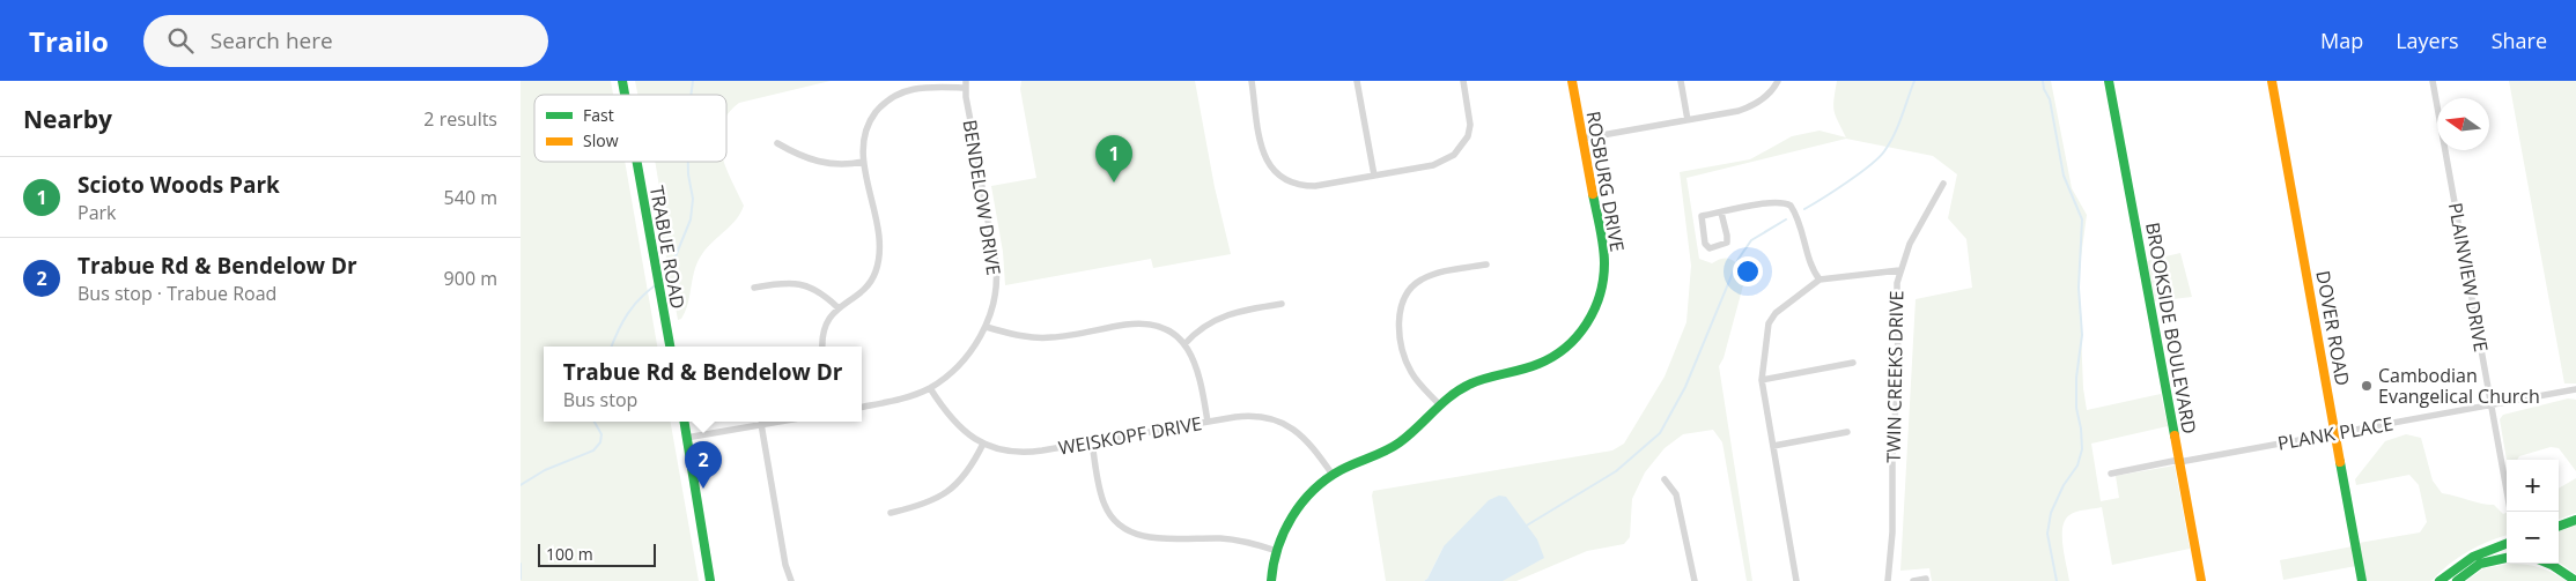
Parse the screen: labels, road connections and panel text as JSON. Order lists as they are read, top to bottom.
{
  "streets": {
    "main road": [
      "ROSBURG DRIVE",
      "TRABUE ROAD",
      "BROOKSIDE BOULEVARD",
      "DOVER ROAD"
    ],
    "street": [
      "BENDELOW DRIVE",
      "PLAINVIEW DRIVE",
      "TWIN CREEKS DRIVE",
      "PLANK PLACE",
      "WEISKOPF DRIVE"
    ]
  },
  "crossings": [
    ["ROSBURG DRIVE", "WEISKOPF DRIVE"],
    ["BENDELOW DRIVE", "WEISKOPF DRIVE"],
    ["PLAINVIEW DRIVE", "PLANK PLACE"],
    ["BROOKSIDE BOULEVARD", "PLANK PLACE"],
    ["DOVER ROAD", "PLANK PLACE"]
  ],
  "places": ["Cambodian Evangelical Church"],
  "legend": ["Fast", "Slow"],
  "scale_bar": "100 m",
  "north": "left",
  "page": {
    "header": "Trailo",
    "search": "Search here",
    "nav": ["Map", "Layers", "Share"],
    "heading": ["Nearby", "2 results"],
    "pins": ["1", "2"],
    "list": [
      {
        "mark": "1",
        "name": "Scioto Woods Park",
        "note": "Park",
        "value": "540 m"
      },
      {
        "mark": "2",
        "name": "Trabue Rd & Bendelow Dr",
        "note": "Bus stop · Trabue Road",
        "value": "900 m"
      }
    ],
    "popup": ["Trabue Rd & Bendelow Dr", "Bus stop"],
    "map_buttons": ["+", "−"],
    "scale": "100 m"
  }
}
